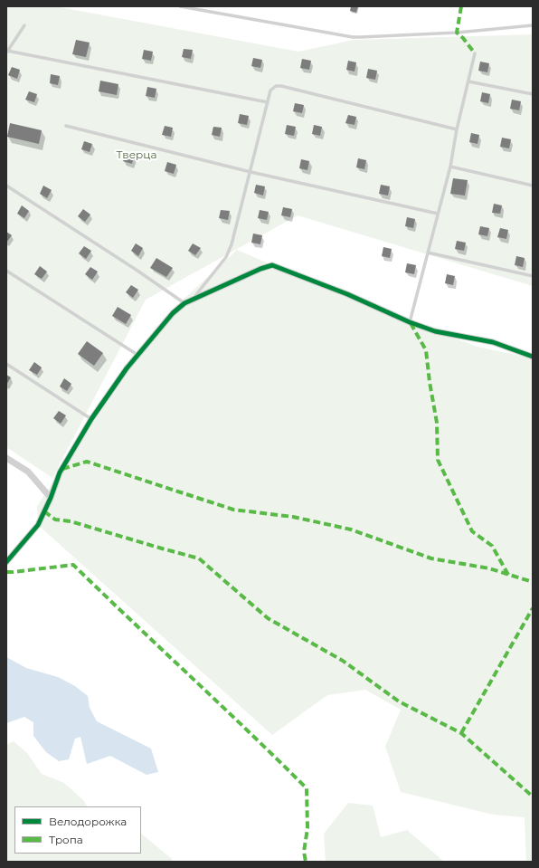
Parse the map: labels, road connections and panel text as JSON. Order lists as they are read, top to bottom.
{
  "parks": ["Тверца"],
  "legend": ["Велодорожка", "Тропа"]
}
